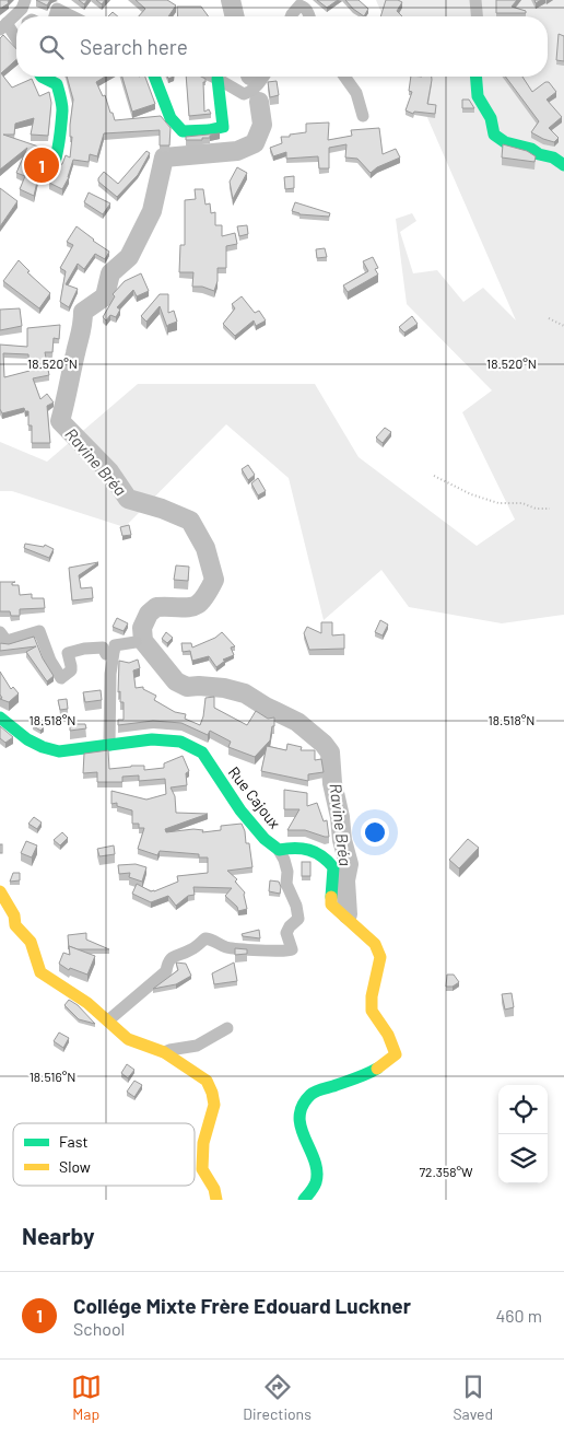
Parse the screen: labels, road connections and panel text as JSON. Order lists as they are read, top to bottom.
{
  "streets": {
    "street": ["Rue Cajoux"]
  },
  "water": ["Ravine Bréa"],
  "legend": ["Fast", "Slow"],
  "page": {
    "search": "Search here",
    "pins": "1",
    "heading": "Nearby",
    "list": [
      {
        "mark": "1",
        "name": "Collége Mixte Frère Edouard Luckner",
        "note": "School",
        "value": "460 m"
      }
    ],
    "nav": ["Map", "Directions", "Saved"]
  },
  "coordinates": [
    "18.520°N",
    "18.518°N",
    "18.516°N",
    "72.358°W"
  ]
}
